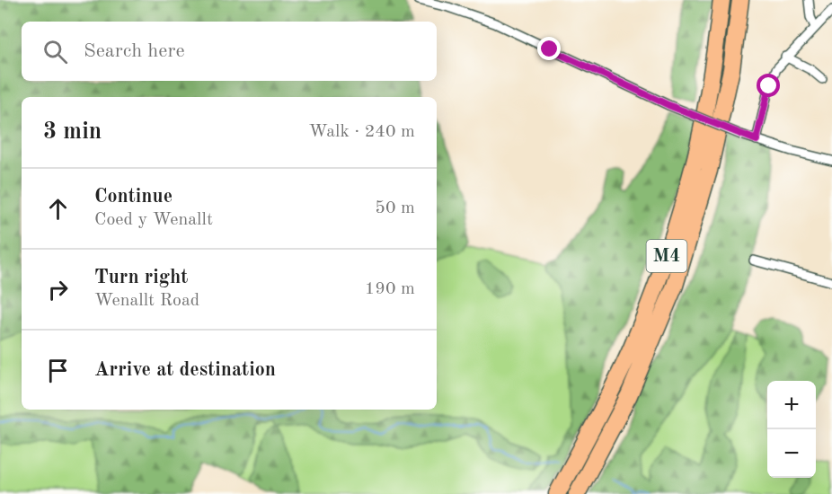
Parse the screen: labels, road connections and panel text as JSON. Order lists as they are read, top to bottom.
{
  "streets": {
    "highway": ["M4"]
  },
  "page": {
    "search": "Search here",
    "heading": ["3 min", "Walk · 240 m"],
    "list": [
      ["Continue", "Coed y Wenallt", "50 m"],
      ["Turn right", "Wenallt Road", "190 m"],
      "Arrive at destination"
    ],
    "map_buttons": ["+", "−"]
  }
}
